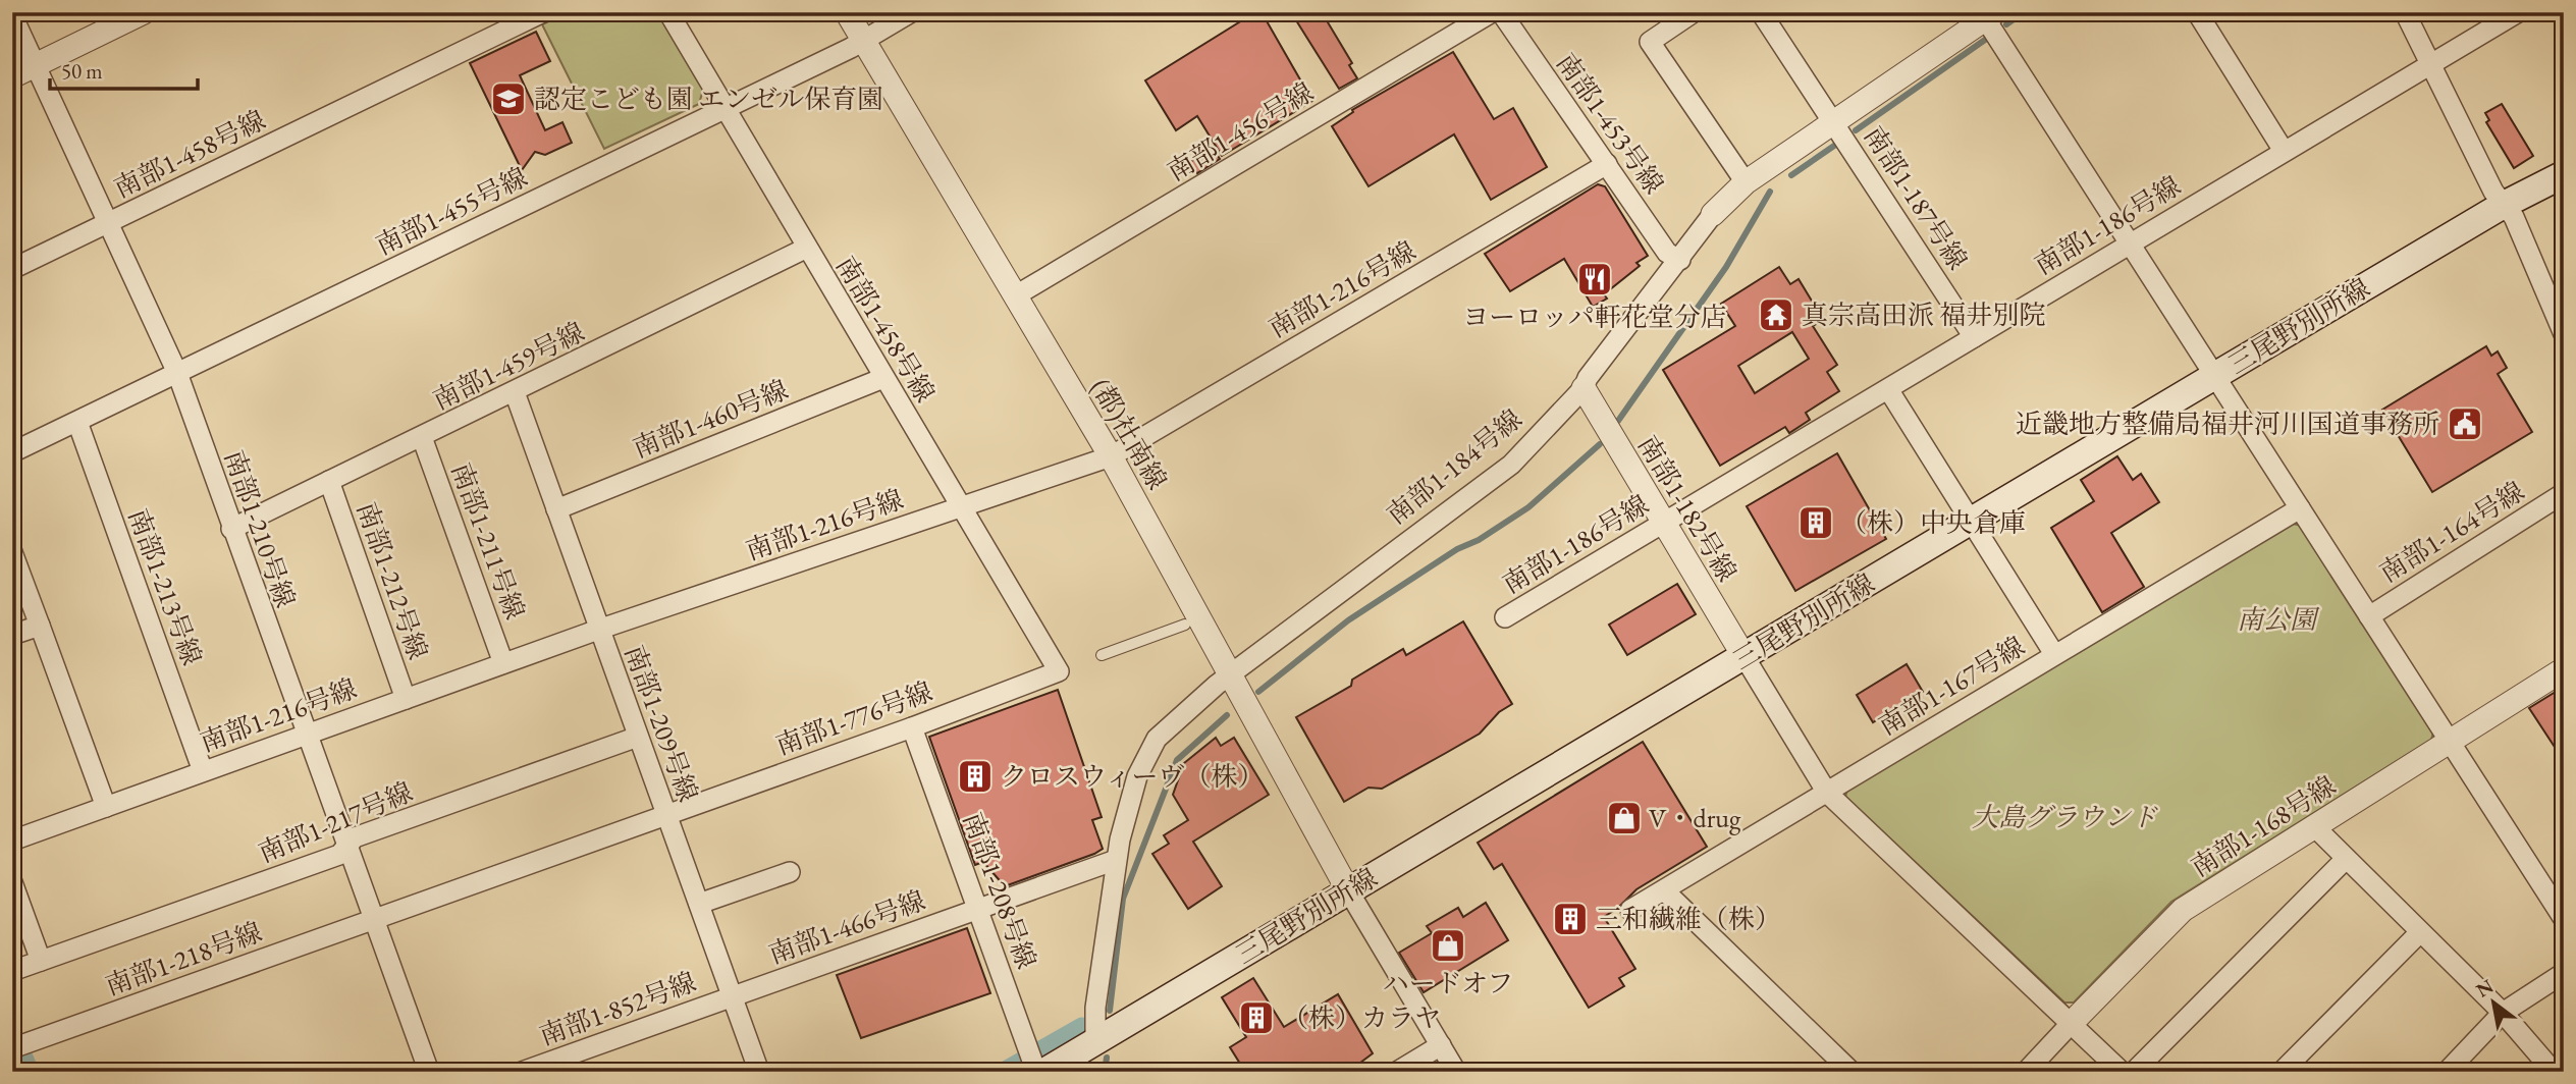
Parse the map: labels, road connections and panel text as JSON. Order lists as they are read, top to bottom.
{
  "streets": {
    "main road": ["三尾野別所線"],
    "street": [
      "南部1-453号線",
      "南部1-456号線",
      "南部1-458号線",
      "南部1-187号線",
      "南部1-455号線",
      "南部1-186号線",
      "南部1-216号線",
      "南部1-459号線",
      "南部1-460号線",
      "(都)社南線",
      "南部1-184号線",
      "南部1-182号線",
      "南部1-210号線",
      "南部1-164号線",
      "南部1-211号線",
      "南部1-212号線",
      "南部1-213号線",
      "南部1-167号線",
      "南部1-776号線",
      "南部1-209号線",
      "南部1-217号線",
      "南部1-168号線",
      "南部1-208号線",
      "南部1-466号線",
      "南部1-218号線",
      "南部1-852号線"
    ]
  },
  "crossings": [
    ["南部1-453号線", "南部1-216号線"],
    ["南部1-453号線", "南部1-184号線"],
    ["南部1-456号線", "(都)社南線"],
    ["南部1-458号線", "南部1-455号線"],
    ["南部1-458号線", "南部1-216号線"],
    ["南部1-458号線", "南部1-459号線"],
    ["南部1-458号線", "南部1-460号線"],
    ["南部1-458号線", "南部1-210号線"],
    ["南部1-458号線", "南部1-776号線"],
    ["南部1-187号線", "南部1-186号線"],
    ["南部1-187号線", "南部1-184号線"],
    ["南部1-455号線", "(都)社南線"],
    ["南部1-455号線", "南部1-210号線"],
    ["南部1-455号線", "南部1-213号線"],
    ["南部1-186号線", "南部1-182号線"],
    ["南部1-216号線", "(都)社南線"],
    ["南部1-216号線", "南部1-210号線"],
    ["南部1-216号線", "南部1-211号線"],
    ["南部1-216号線", "南部1-212号線"],
    ["南部1-216号線", "南部1-213号線"],
    ["南部1-216号線", "南部1-209号線"],
    ["三尾野別所線", "(都)社南線"],
    ["三尾野別所線", "南部1-184号線"],
    ["三尾野別所線", "南部1-182号線"],
    ["南部1-459号線", "南部1-210号線"],
    ["南部1-459号線", "南部1-211号線"],
    ["南部1-459号線", "南部1-212号線"],
    ["南部1-459号線", "南部1-209号線"],
    ["南部1-460号線", "南部1-209号線"],
    ["(都)社南線", "南部1-184号線"],
    ["南部1-184号線", "南部1-182号線"],
    ["南部1-184号線", "南部1-466号線"],
    ["南部1-210号線", "南部1-776号線"],
    ["南部1-210号線", "南部1-217号線"],
    ["南部1-210号線", "南部1-218号線"],
    ["南部1-776号線", "南部1-209号線"],
    ["南部1-776号線", "南部1-208号線"],
    ["南部1-776号線", "南部1-218号線"],
    ["南部1-209号線", "南部1-217号線"],
    ["南部1-209号線", "南部1-466号線"],
    ["南部1-209号線", "南部1-852号線"],
    ["南部1-208号線", "南部1-466号線"],
    ["南部1-466号線", "南部1-852号線"]
  ],
  "parks": ["南公園", "大島グラウンド"],
  "places": {
    "school or university": ["認定こども園 エンゼル保育園"],
    "restaurant": ["ヨーロッパ軒花堂分店"],
    "temple": ["真宗高田派 福井別院"],
    "public building": ["近畿地方整備局福井河川国道事務所"],
    "building": [
      "（株）中央倉庫",
      "クロスウィーヴ（株）",
      "三和繊維（株）",
      "（株）カラヤ"
    ],
    "shop": ["V・drug", "ハードオフ"]
  },
  "scale_bar": "50 m",
  "north": "top left"
}
